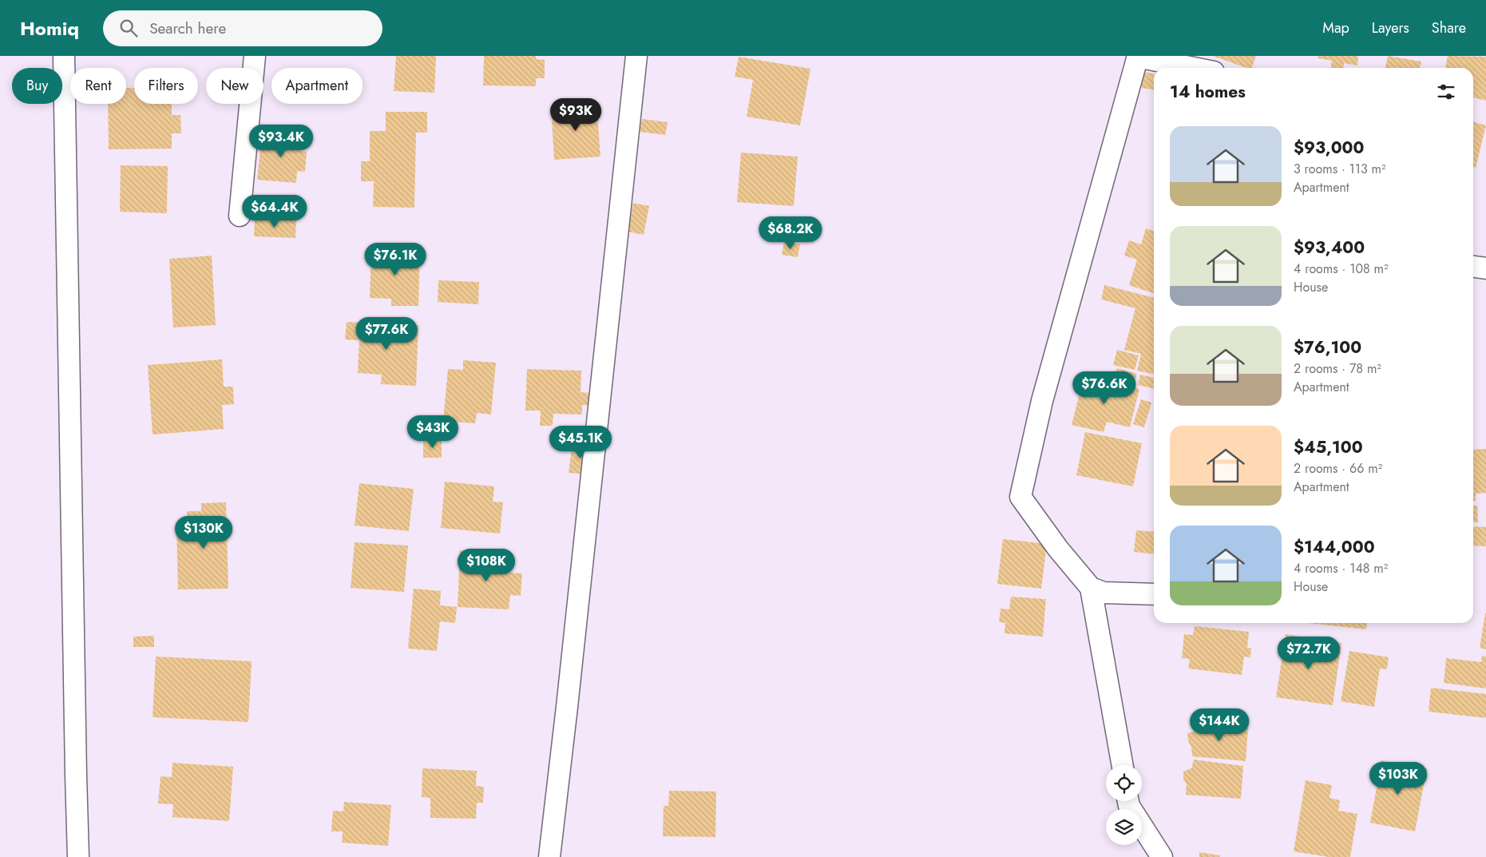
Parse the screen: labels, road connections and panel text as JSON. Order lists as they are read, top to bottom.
{
  "page": {
    "header": "Homiq",
    "search": "Search here",
    "nav": ["Map", "Layers", "Share"],
    "chip": [
      "Buy",
      "Rent",
      "Filters",
      "New",
      "Apartment"
    ],
    "heading": "14 homes",
    "price": [
      "$93K",
      "$93.4K",
      "$64.4K",
      "$68.2K",
      "$76.1K",
      "$77.6K",
      "$76.6K",
      "$43K",
      "$45.1K",
      "$130K",
      "$108K",
      "$72.7K",
      "$144K",
      "$103K"
    ],
    "list": [
      {
        "name": "$93,000",
        "note": "3 rooms · 113 m² · Apartment"
      },
      {
        "name": "$93,400",
        "note": "4 rooms · 108 m² · House"
      },
      {
        "name": "$76,100",
        "note": "2 rooms · 78 m² · Apartment"
      },
      {
        "name": "$45,100",
        "note": "2 rooms · 66 m² · Apartment"
      },
      {
        "name": "$144,000",
        "note": "4 rooms · 148 m² · House"
      }
    ]
  }
}
